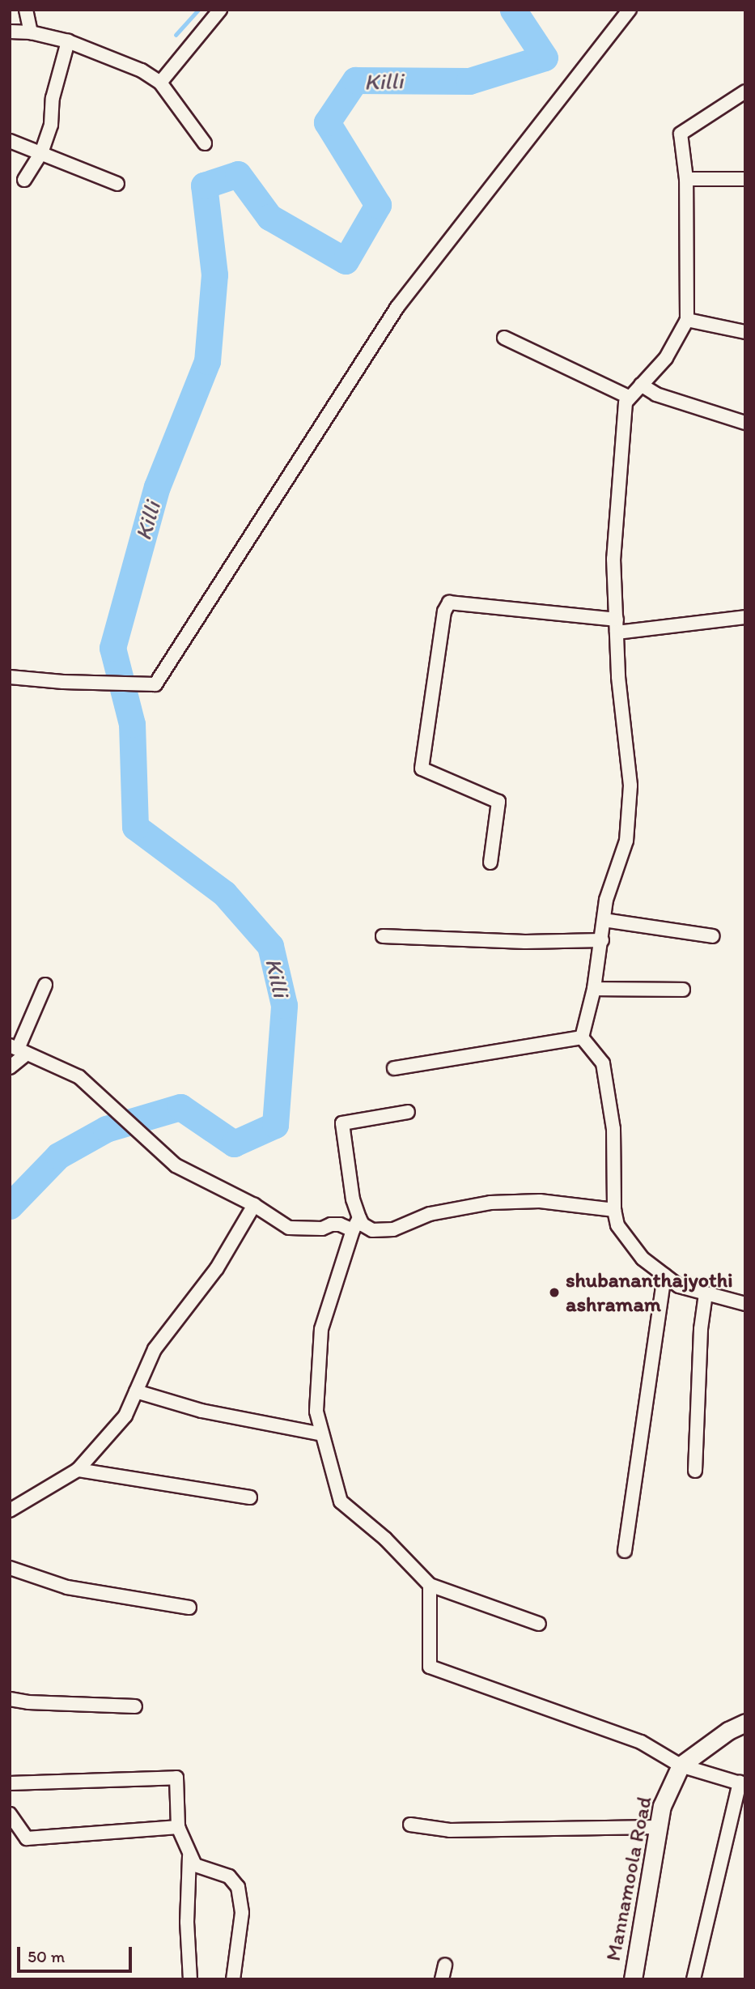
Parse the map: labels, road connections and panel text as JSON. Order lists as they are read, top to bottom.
{
  "streets": {
    "main road": ["Mannamoola Road"]
  },
  "water": ["Killi"],
  "places": ["shubananthajyothi ashramam"],
  "scale_bar": "50 m"
}
